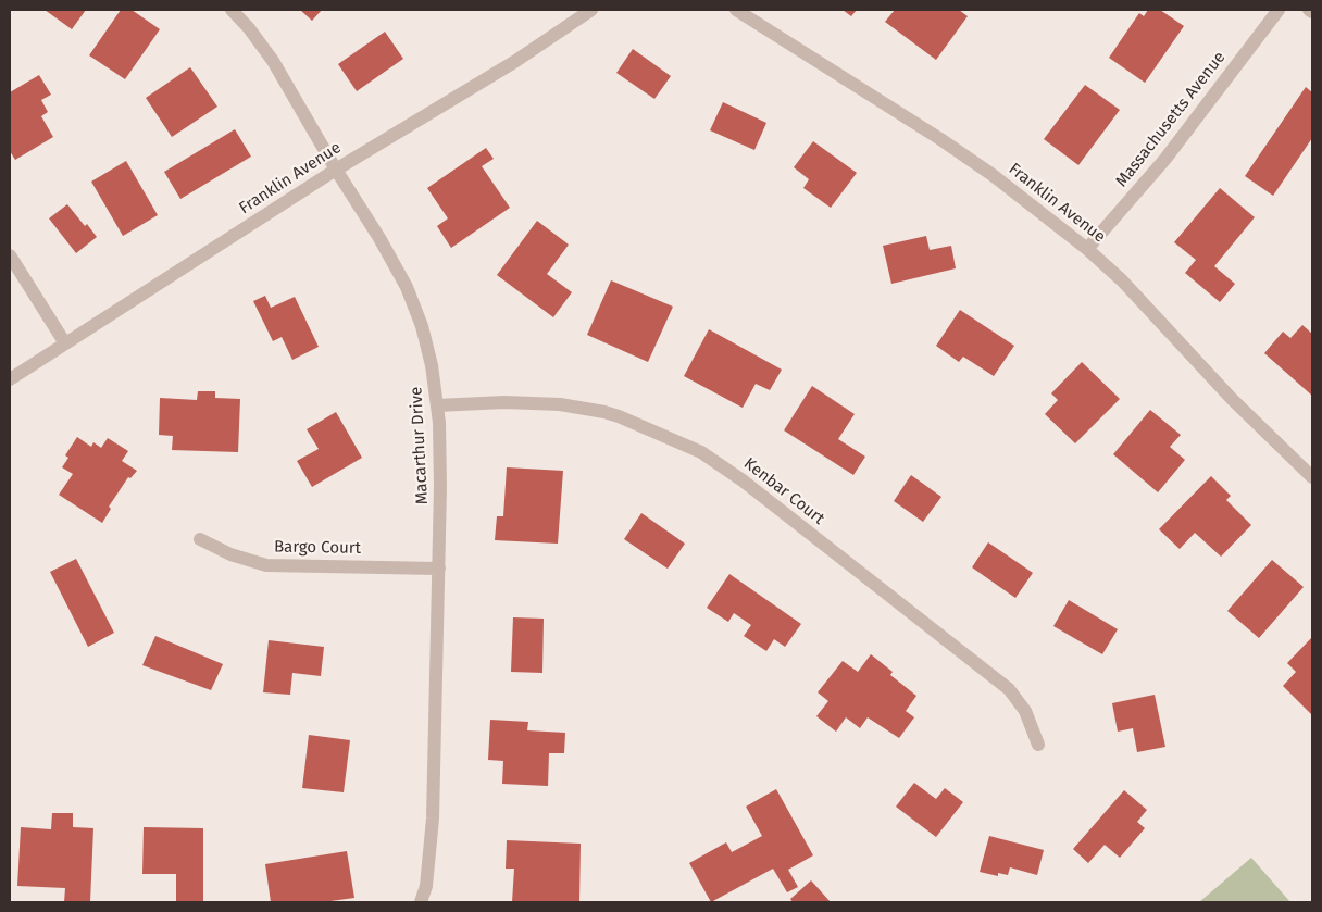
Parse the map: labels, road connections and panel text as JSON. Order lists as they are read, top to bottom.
{
  "streets": {
    "street": [
      "Massachusetts Avenue",
      "Franklin Avenue",
      "Macarthur Drive",
      "Kenbar Court",
      "Bargo Court"
    ]
  },
  "crossings": [
    ["Massachusetts Avenue", "Franklin Avenue"],
    ["Franklin Avenue", "Macarthur Drive"],
    ["Macarthur Drive", "Kenbar Court"],
    ["Macarthur Drive", "Bargo Court"]
  ]
}
